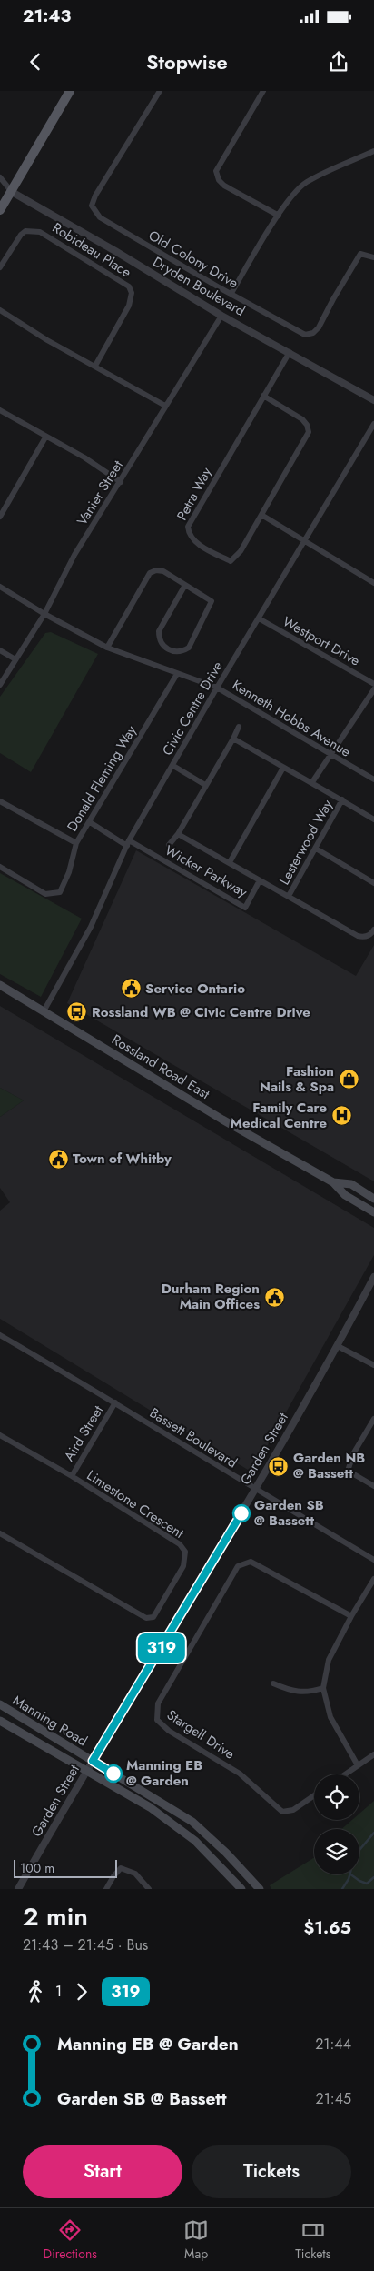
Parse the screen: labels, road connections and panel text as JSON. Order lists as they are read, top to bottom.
{
  "streets": {
    "main road": ["Rossland Road East", "Manning Road"],
    "street": [
      "Robideau Place",
      "Old Colony Drive",
      "Dryden Boulevard",
      "Vanier Street",
      "Petra Way",
      "Westport Drive",
      "Civic Centre Drive",
      "Kenneth Hobbs Avenue",
      "Donald Fleming Way",
      "Lesterwood Way",
      "Wicker Parkway",
      "Aird Street",
      "Bassett Boulevard",
      "Garden Street",
      "Limestone Crescent",
      "Stargell Drive"
    ]
  },
  "crossings": [
    ["Dryden Boulevard", "Vanier Street"],
    ["Dryden Boulevard", "Petra Way"],
    ["Vanier Street", "Kenneth Hobbs Avenue"],
    ["Westport Drive", "Civic Centre Drive"],
    ["Civic Centre Drive", "Kenneth Hobbs Avenue"],
    ["Civic Centre Drive", "Wicker Parkway"],
    ["Civic Centre Drive", "Rossland Road East"],
    ["Kenneth Hobbs Avenue", "Donald Fleming Way"],
    ["Lesterwood Way", "Wicker Parkway"],
    ["Aird Street", "Bassett Boulevard"],
    ["Aird Street", "Limestone Crescent"],
    ["Bassett Boulevard", "Garden Street"],
    ["Garden Street", "Manning Road"]
  ],
  "places": {
    "public building": ["Service Ontario", "Town of Whitby", "Durham Region Main Offices"],
    "bus stop": ["Rossland WB @ Civic Centre Drive", "Garden NB @ Bassett"],
    "shop": ["Fashion Nails & Spa"],
    "hospital": ["Family Care Medical Centre"],
    "other": ["Garden SB @ Bassett", "Manning EB @ Garden"]
  },
  "lines": ["bus line 319"],
  "scale_bar": "100 m",
  "page": {
    "status": "21:43",
    "header": "Stopwise",
    "on_map": "319",
    "scale": "100 m",
    "heading": ["2 min", "21:43 – 21:45 · Bus", "$1.65"],
    "legs": ["1", "319"],
    "list": [
      {
        "name": "Manning EB @ Garden",
        "value": "21:44"
      },
      {
        "name": "Garden SB @ Bassett",
        "value": "21:45"
      }
    ],
    "buttons": ["Start", "Tickets"],
    "tabs": ["Directions", "Map", "Tickets"]
  }
}
